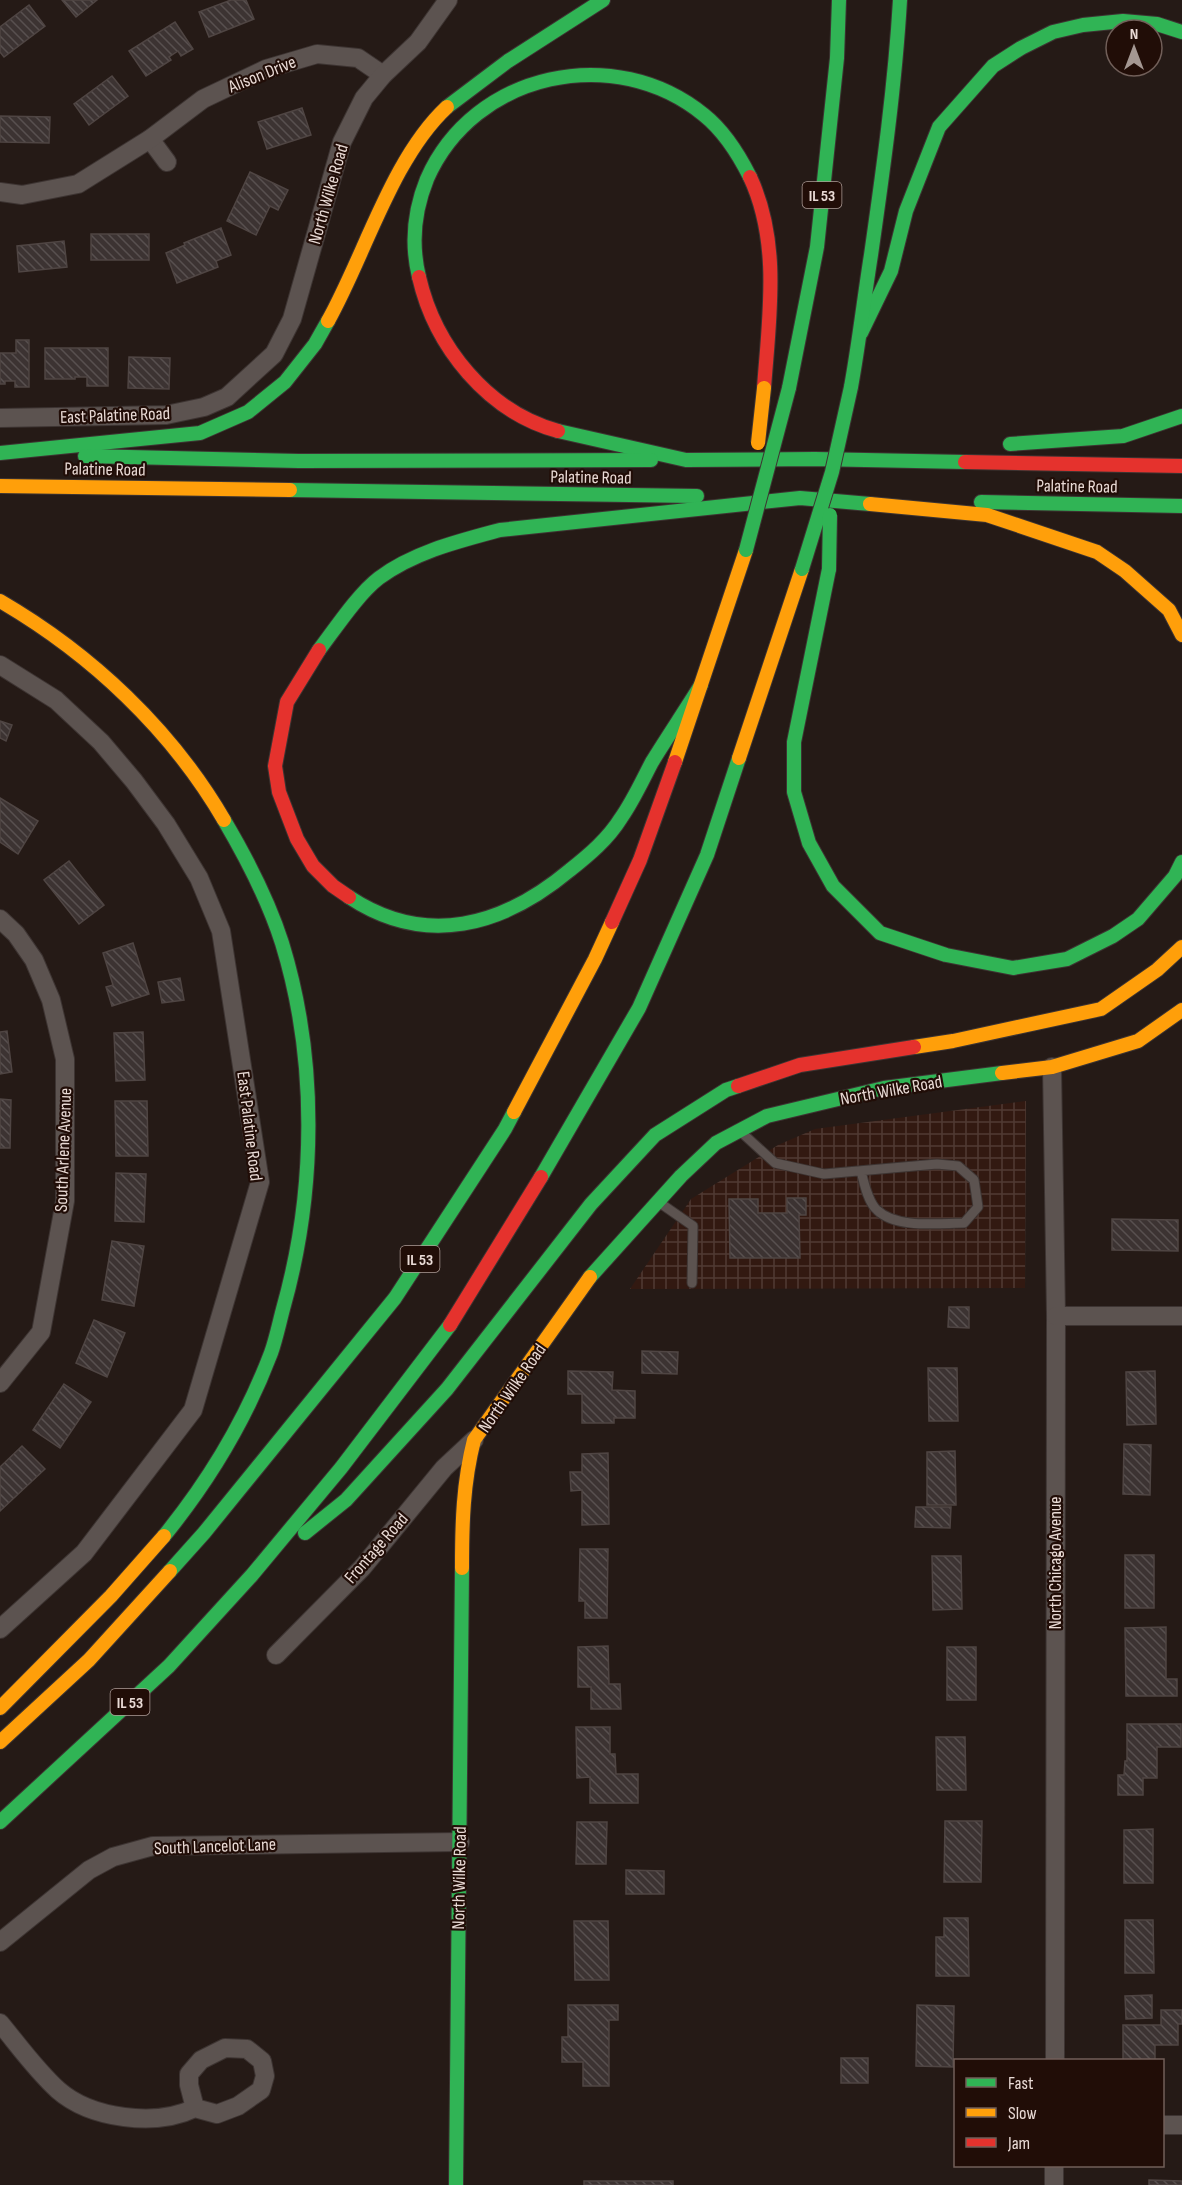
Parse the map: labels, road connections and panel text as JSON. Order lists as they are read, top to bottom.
{
  "streets": {
    "main road": ["North Wilke Road", "IL 53", "Palatine Road"],
    "street": [
      "Alison Drive",
      "East Palatine Road",
      "South Arlene Avenue",
      "Frontage Road",
      "North Chicago Avenue",
      "South Lancelot Lane"
    ]
  },
  "crossings": [
    ["Alison Drive", "North Wilke Road"],
    ["North Wilke Road", "East Palatine Road"],
    ["North Wilke Road", "Frontage Road"],
    ["North Wilke Road", "North Chicago Avenue"],
    ["North Wilke Road", "South Lancelot Lane"]
  ],
  "legend": ["Fast", "Slow", "Jam"],
  "north": "top"
}
